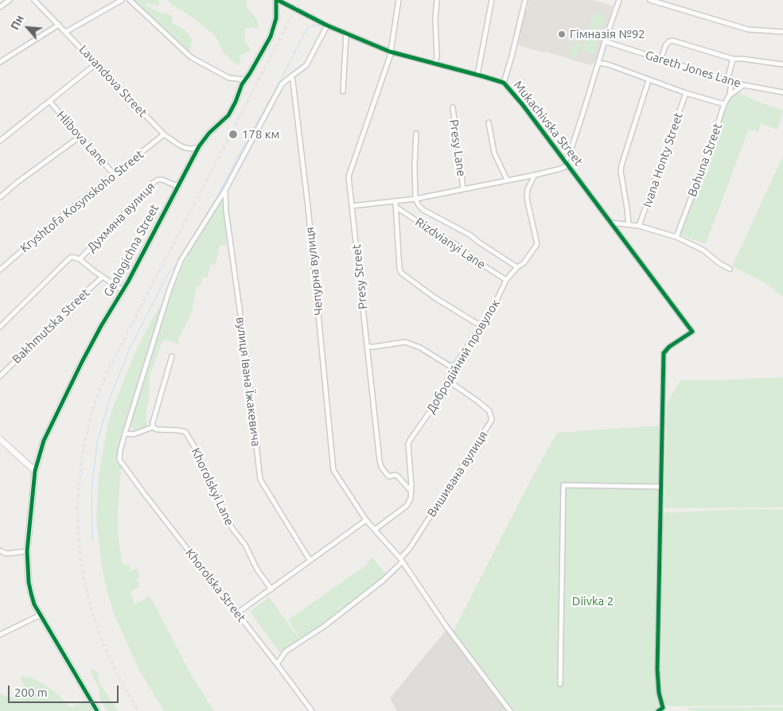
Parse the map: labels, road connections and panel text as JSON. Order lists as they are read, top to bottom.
{
  "streets": {
    "street": [
      "Gareth Jones Lane",
      "Lavandova Street",
      "Mukachivska Street",
      "Hlibova Lane",
      "Presy Lane",
      "Ivana Honty Street",
      "Bohuna Street",
      "Kryshtofa Kosynskoho Street",
      "Духмяна вулиця",
      "Rizdvianyi Lane",
      "Geologichna Street",
      "Чепурна вулиця",
      "Presy Street",
      "Bakhmutska Street",
      "Добродійний провулок",
      "вулиця Івана Їжакевича",
      "Вишивана вулиця",
      "Khorolskyi Lane",
      "Khorolska Street"
    ]
  },
  "crossings": [
    ["Gareth Jones Lane", "Bohuna Street"],
    ["Lavandova Street", "Kryshtofa Kosynskoho Street"],
    ["Lavandova Street", "Geologichna Street"],
    ["Mukachivska Street", "Presy Lane"],
    ["Mukachivska Street", "Geologichna Street"],
    ["Mukachivska Street", "Presy Street"],
    ["Hlibova Lane", "Kryshtofa Kosynskoho Street"],
    ["Presy Lane", "Rizdvianyi Lane"],
    ["Presy Lane", "Presy Street"],
    ["Presy Lane", "Добродійний провулок"],
    ["Духмяна вулиця", "Geologichna Street"],
    ["Rizdvianyi Lane", "Добродійний провулок"],
    ["Чепурна вулиця", "Вишивана вулиця"],
    ["Presy Street", "Добродійний провулок"],
    ["Добродійний провулок", "Вишивана вулиця"],
    ["Вишивана вулиця", "Khorolska Street"],
    ["Khorolskyi Lane", "Khorolska Street"]
  ],
  "parks": ["Diivka 2"],
  "places": ["Гімназія №92", "178 км"],
  "scale_bar": "200 m",
  "north": "top left"
}
